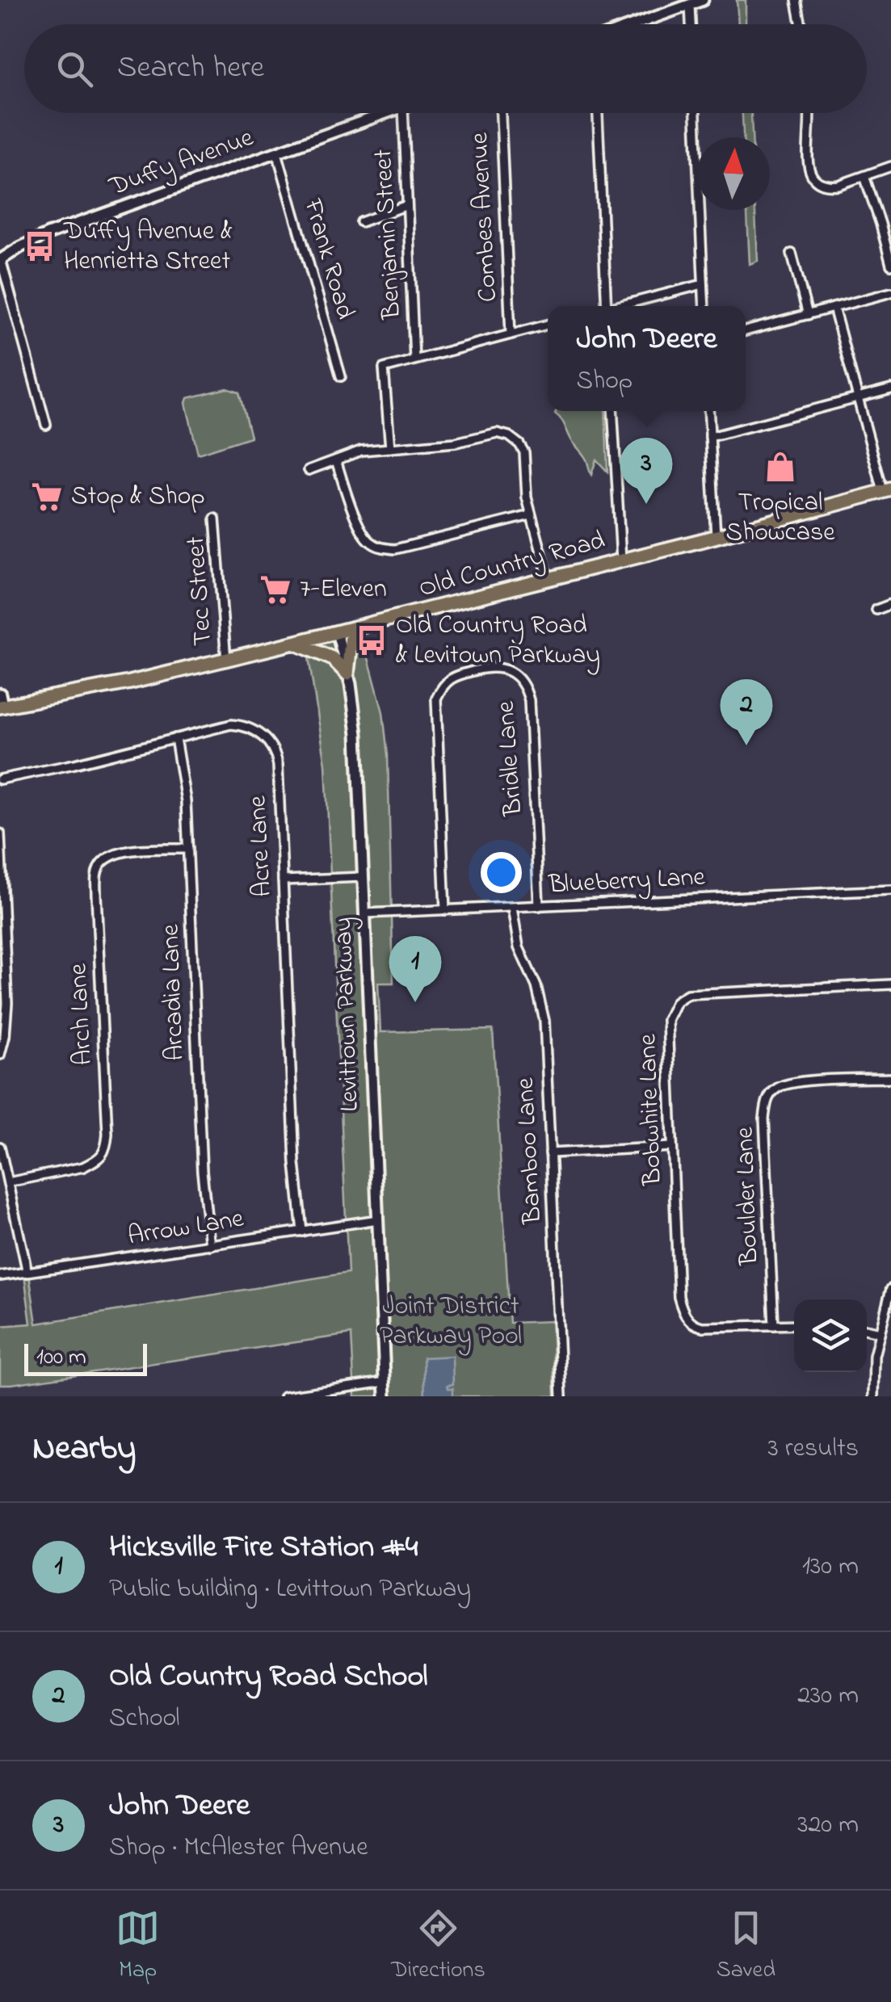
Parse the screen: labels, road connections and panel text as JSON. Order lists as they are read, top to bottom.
{
  "streets": {
    "main road": ["Old Country Road"],
    "street": [
      "Duffy Avenue",
      "Combes Avenue",
      "Benjamin Street",
      "Frank Road",
      "Tec Street",
      "Bridle Lane",
      "Acre Lane",
      "Blueberry Lane",
      "Arcadia Lane",
      "Arch Lane",
      "Levittown Parkway",
      "Bobwhite Lane",
      "Bamboo Lane",
      "Boulder Lane",
      "Arrow Lane"
    ]
  },
  "crossings": [
    ["Duffy Avenue", "Frank Road"],
    ["Old Country Road", "Tec Street"],
    ["Old Country Road", "Levittown Parkway"],
    ["Bridle Lane", "Blueberry Lane"],
    ["Acre Lane", "Arcadia Lane"],
    ["Acre Lane", "Arrow Lane"],
    ["Blueberry Lane", "Levittown Parkway"],
    ["Blueberry Lane", "Bamboo Lane"],
    ["Arcadia Lane", "Arch Lane"],
    ["Arcadia Lane", "Arrow Lane"],
    ["Levittown Parkway", "Arrow Lane"],
    ["Bobwhite Lane", "Boulder Lane"]
  ],
  "parks": ["Joint District Parkway Pool"],
  "places": {
    "bus stop": ["Duffy Avenue & Henrietta Street", "Old Country Road & Levitown Parkway"],
    "shop": ["Tropical Showcase"],
    "supermarket": ["Stop & Shop", "7-Eleven"]
  },
  "scale_bar": "100 m",
  "north": "top",
  "page": {
    "search": "Search here",
    "popup": ["John Deere", "Shop"],
    "pins": ["3", "2", "1"],
    "scale": "100 m",
    "heading": ["Nearby", "3 results"],
    "list": [
      {
        "mark": "1",
        "name": "Hicksville Fire Station #4",
        "note": "Public building · Levittown Parkway",
        "value": "130 m"
      },
      {
        "mark": "2",
        "name": "Old Country Road School",
        "note": "School",
        "value": "230 m"
      },
      {
        "mark": "3",
        "name": "John Deere",
        "note": "Shop · McAlester Avenue",
        "value": "320 m"
      }
    ],
    "nav": ["Map", "Directions", "Saved"]
  }
}
